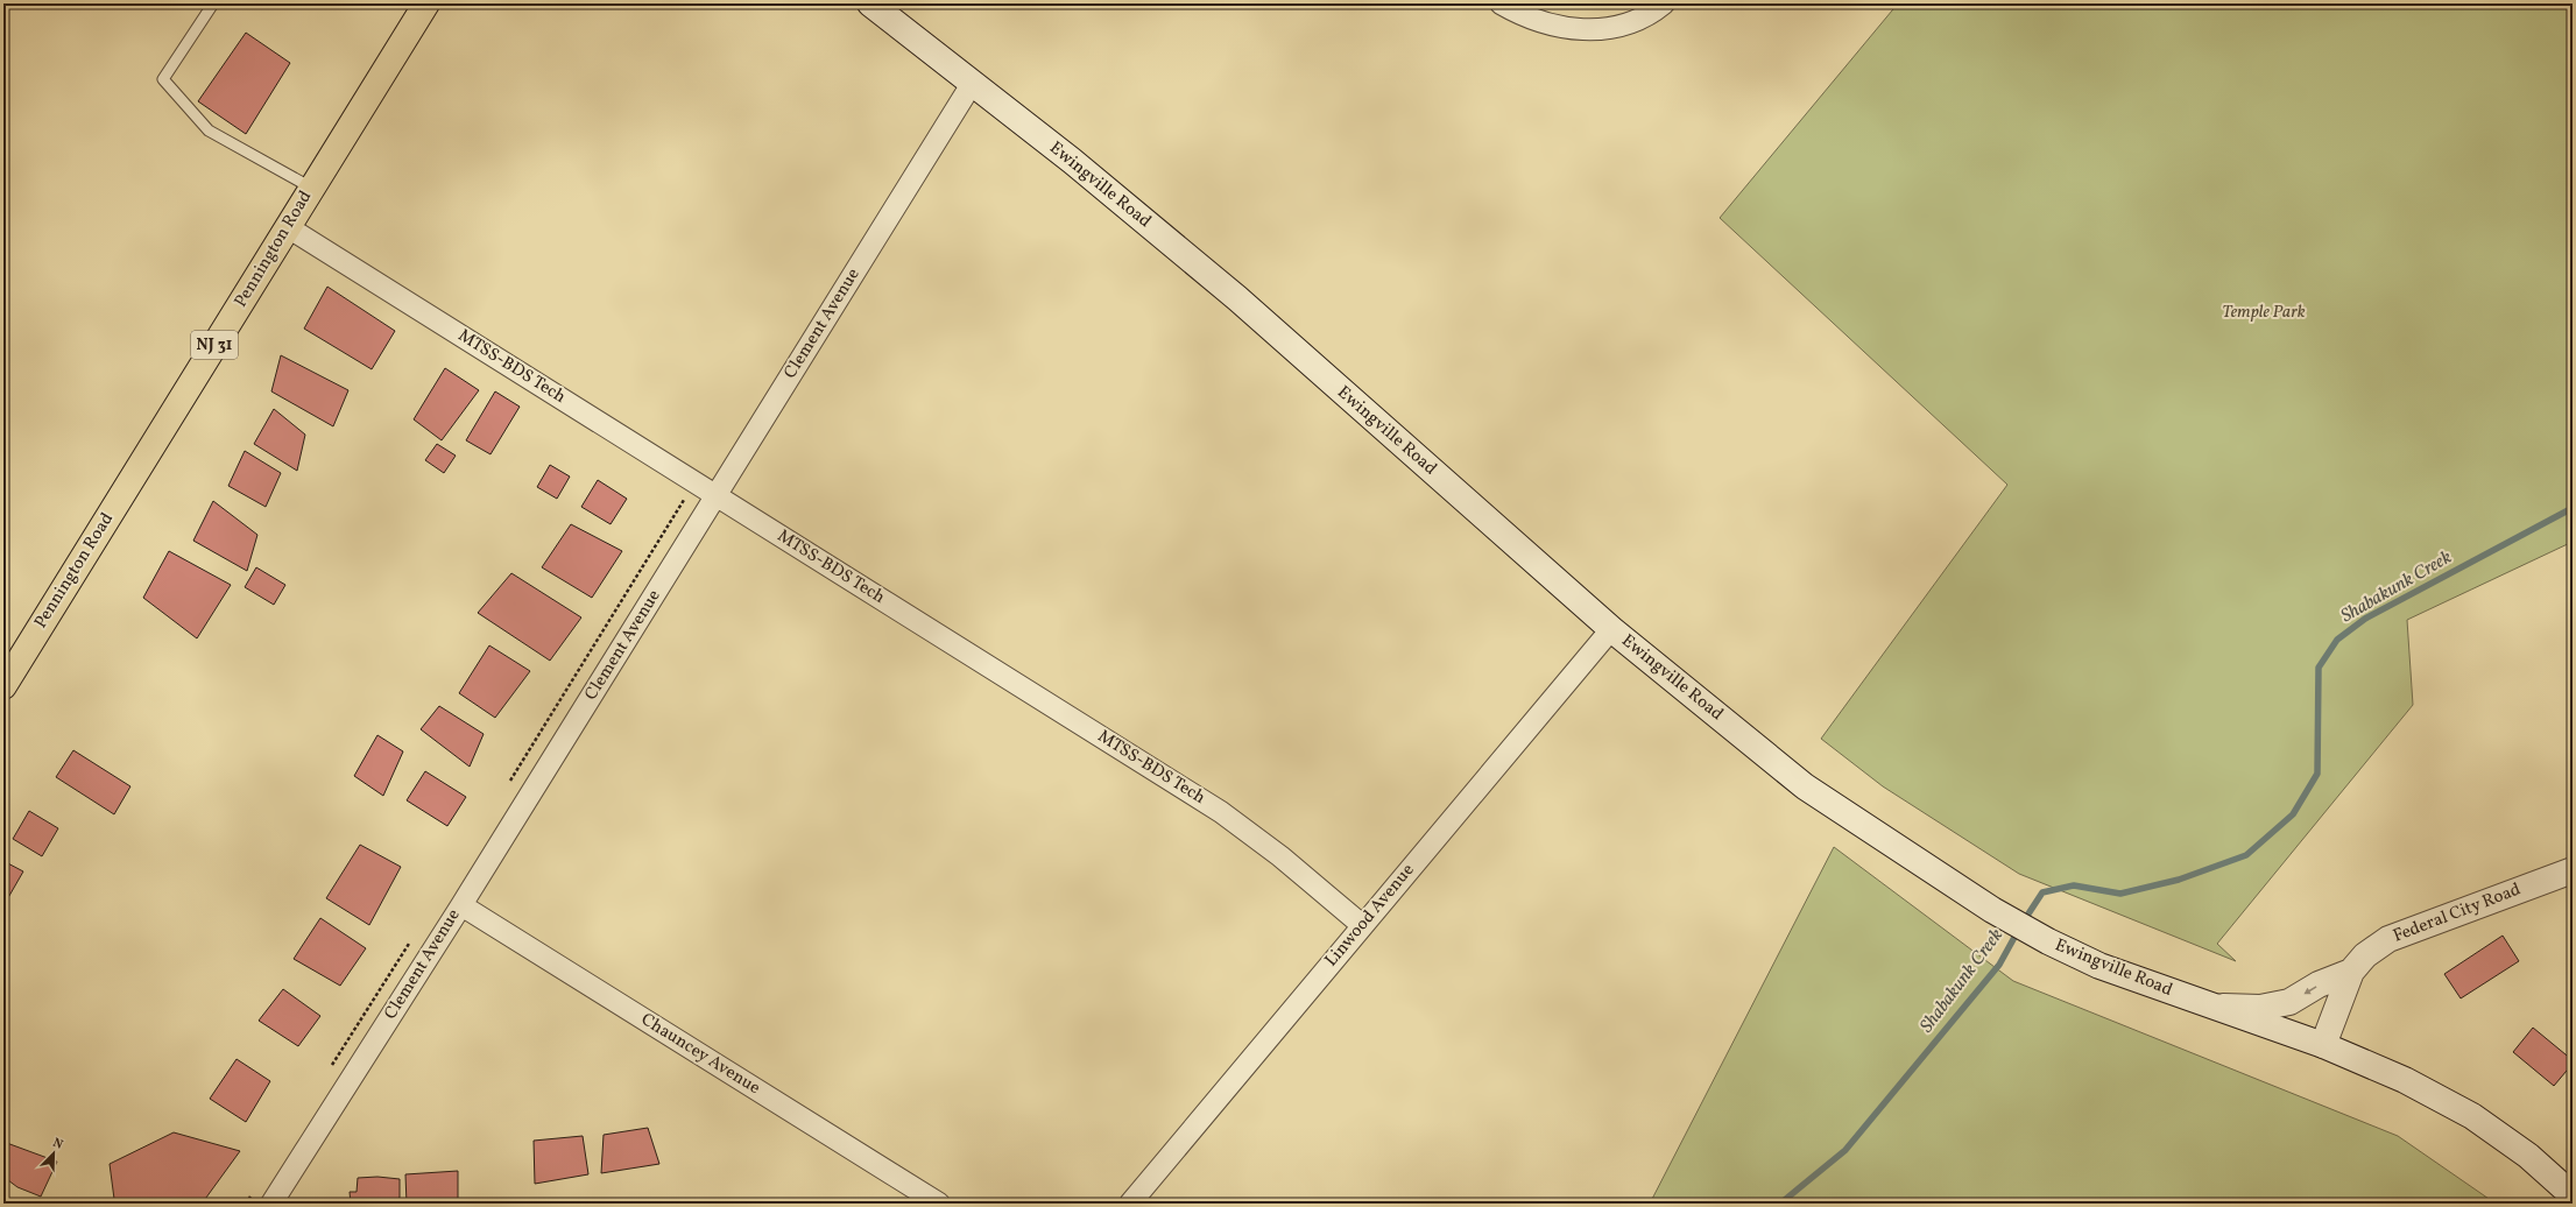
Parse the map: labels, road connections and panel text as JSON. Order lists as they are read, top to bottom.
{
  "streets": {
    "main road": [
      "Ewingville Road",
      "Pennington Road",
      "NJ 31",
      "Federal City Road"
    ],
    "street": [
      "Clement Avenue",
      "MTSS-BDS Tech",
      "Linwood Avenue",
      "Chauncey Avenue"
    ]
  },
  "crossings": [
    ["Ewingville Road", "Clement Avenue"],
    ["Ewingville Road", "Federal City Road"],
    ["Ewingville Road", "Linwood Avenue"],
    ["Pennington Road", "MTSS-BDS Tech"],
    ["Clement Avenue", "MTSS-BDS Tech"],
    ["Clement Avenue", "Chauncey Avenue"],
    ["MTSS-BDS Tech", "Linwood Avenue"]
  ],
  "water": ["Shabakunk Creek"],
  "parks": ["Temple Park"],
  "north": "top right"
}
